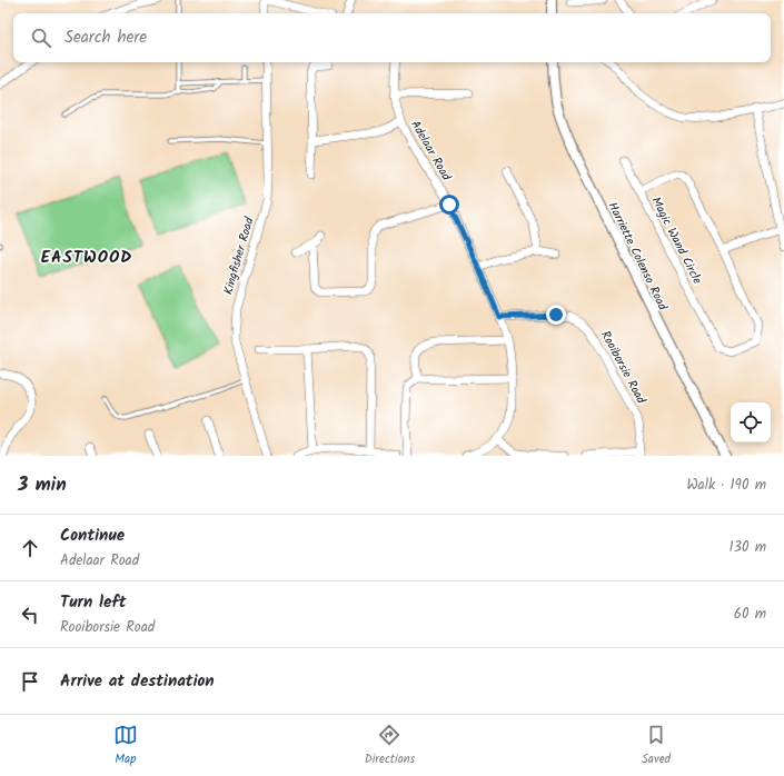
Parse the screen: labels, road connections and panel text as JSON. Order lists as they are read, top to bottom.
{
  "streets": {
    "street": [
      "Adelaar Road",
      "Magic Wand Circle",
      "Kingfisher Road",
      "Harriette Colenso Road",
      "Rooiborsie Road"
    ]
  },
  "crossings": [
    ["Adelaar Road", "Rooiborsie Road"]
  ],
  "districts": ["EASTWOOD"],
  "page": {
    "search": "Search here",
    "heading": ["3 min", "Walk · 190 m"],
    "list": [
      ["Continue", "Adelaar Road", "130 m"],
      ["Turn left", "Rooiborsie Road", "60 m"],
      "Arrive at destination"
    ],
    "nav": ["Map", "Directions", "Saved"]
  }
}
